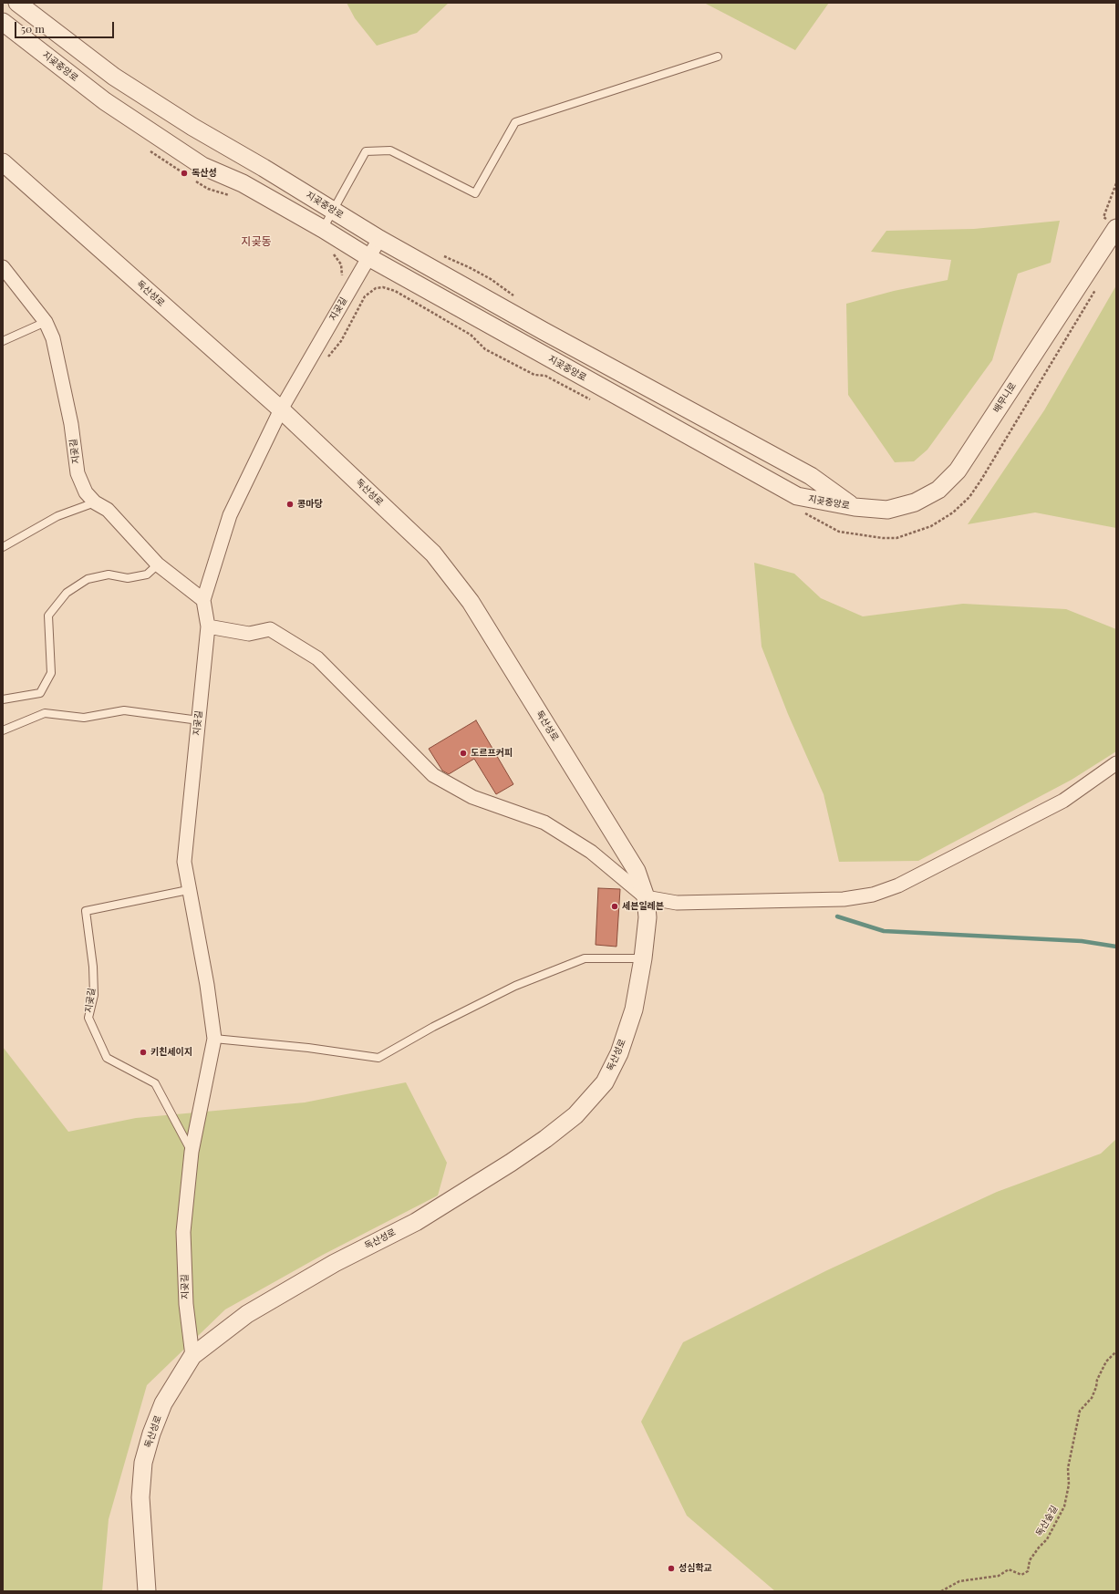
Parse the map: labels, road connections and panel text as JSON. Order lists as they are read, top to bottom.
{
  "streets": {
    "street": [
      "지곶중앙로",
      "독산성로",
      "지곶길",
      "배무니로"
    ],
    "path": ["독산숲길"]
  },
  "crossings": [
    ["지곶중앙로", "지곶길"],
    ["지곶중앙로", "배무니로"],
    ["독산성로", "지곶길"]
  ],
  "districts": ["지곶동"],
  "places": [
    "독산성",
    "콩마당",
    "도르프커피",
    "세븐일레븐",
    "키친세이지",
    "성심학교"
  ],
  "scale_bar": "50 m"
}
